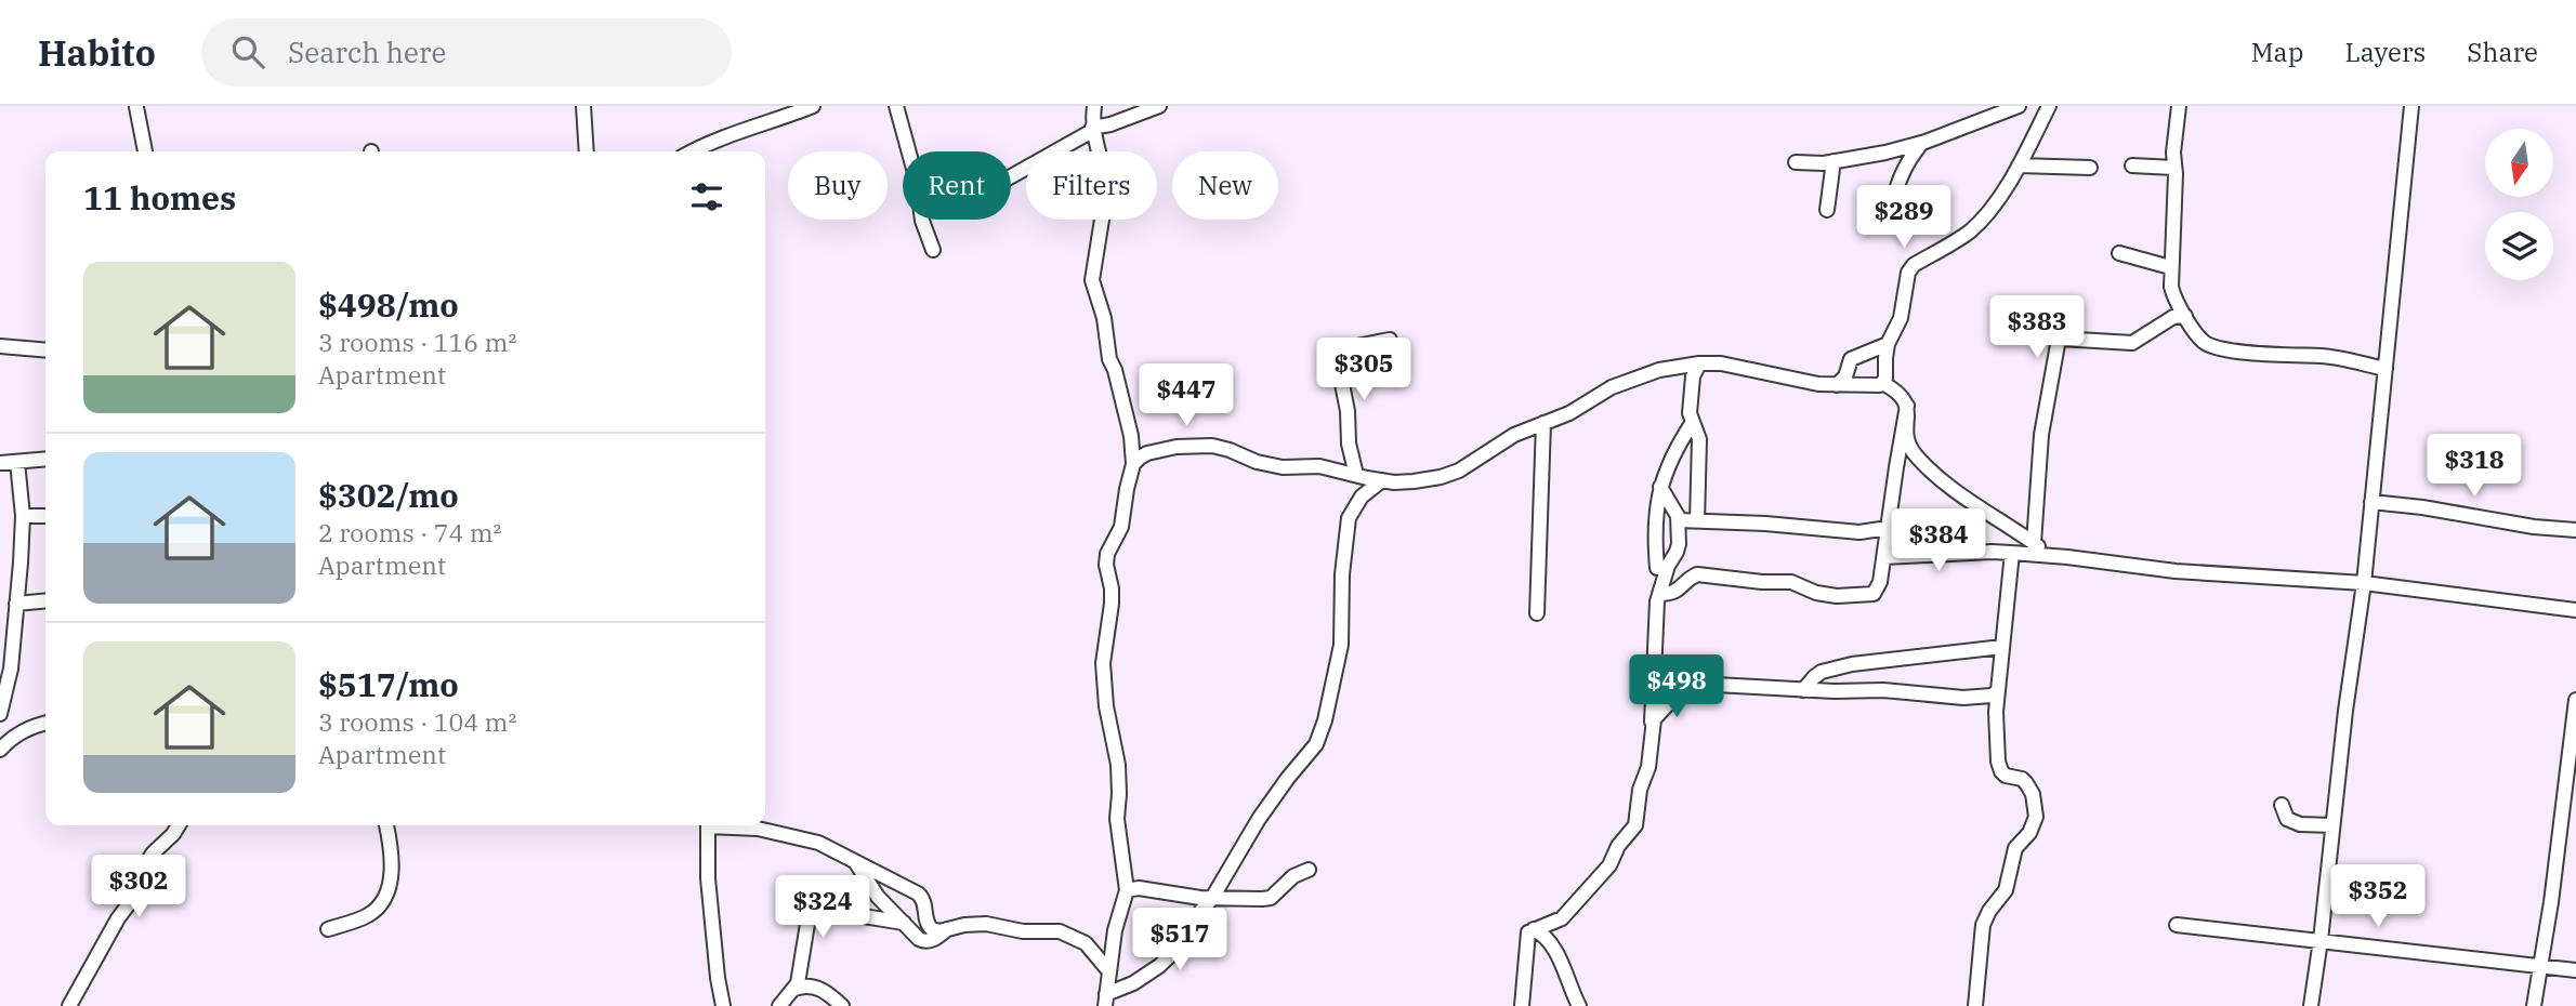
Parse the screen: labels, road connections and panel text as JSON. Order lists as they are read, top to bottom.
{
  "north": "bottom",
  "page": {
    "header": "Habito",
    "search": "Search here",
    "nav": ["Map", "Layers", "Share"],
    "chip": [
      "Buy",
      "Rent",
      "Filters",
      "New"
    ],
    "heading": "11 homes",
    "price": [
      "$289",
      "$383",
      "$305",
      "$447",
      "$318",
      "$384",
      "$498",
      "$302",
      "$352",
      "$324",
      "$517"
    ],
    "list": [
      {
        "name": "$498/mo",
        "note": "3 rooms · 116 m² · Apartment"
      },
      {
        "name": "$302/mo",
        "note": "2 rooms · 74 m² · Apartment"
      },
      {
        "name": "$517/mo",
        "note": "3 rooms · 104 m² · Apartment"
      }
    ]
  }
}
